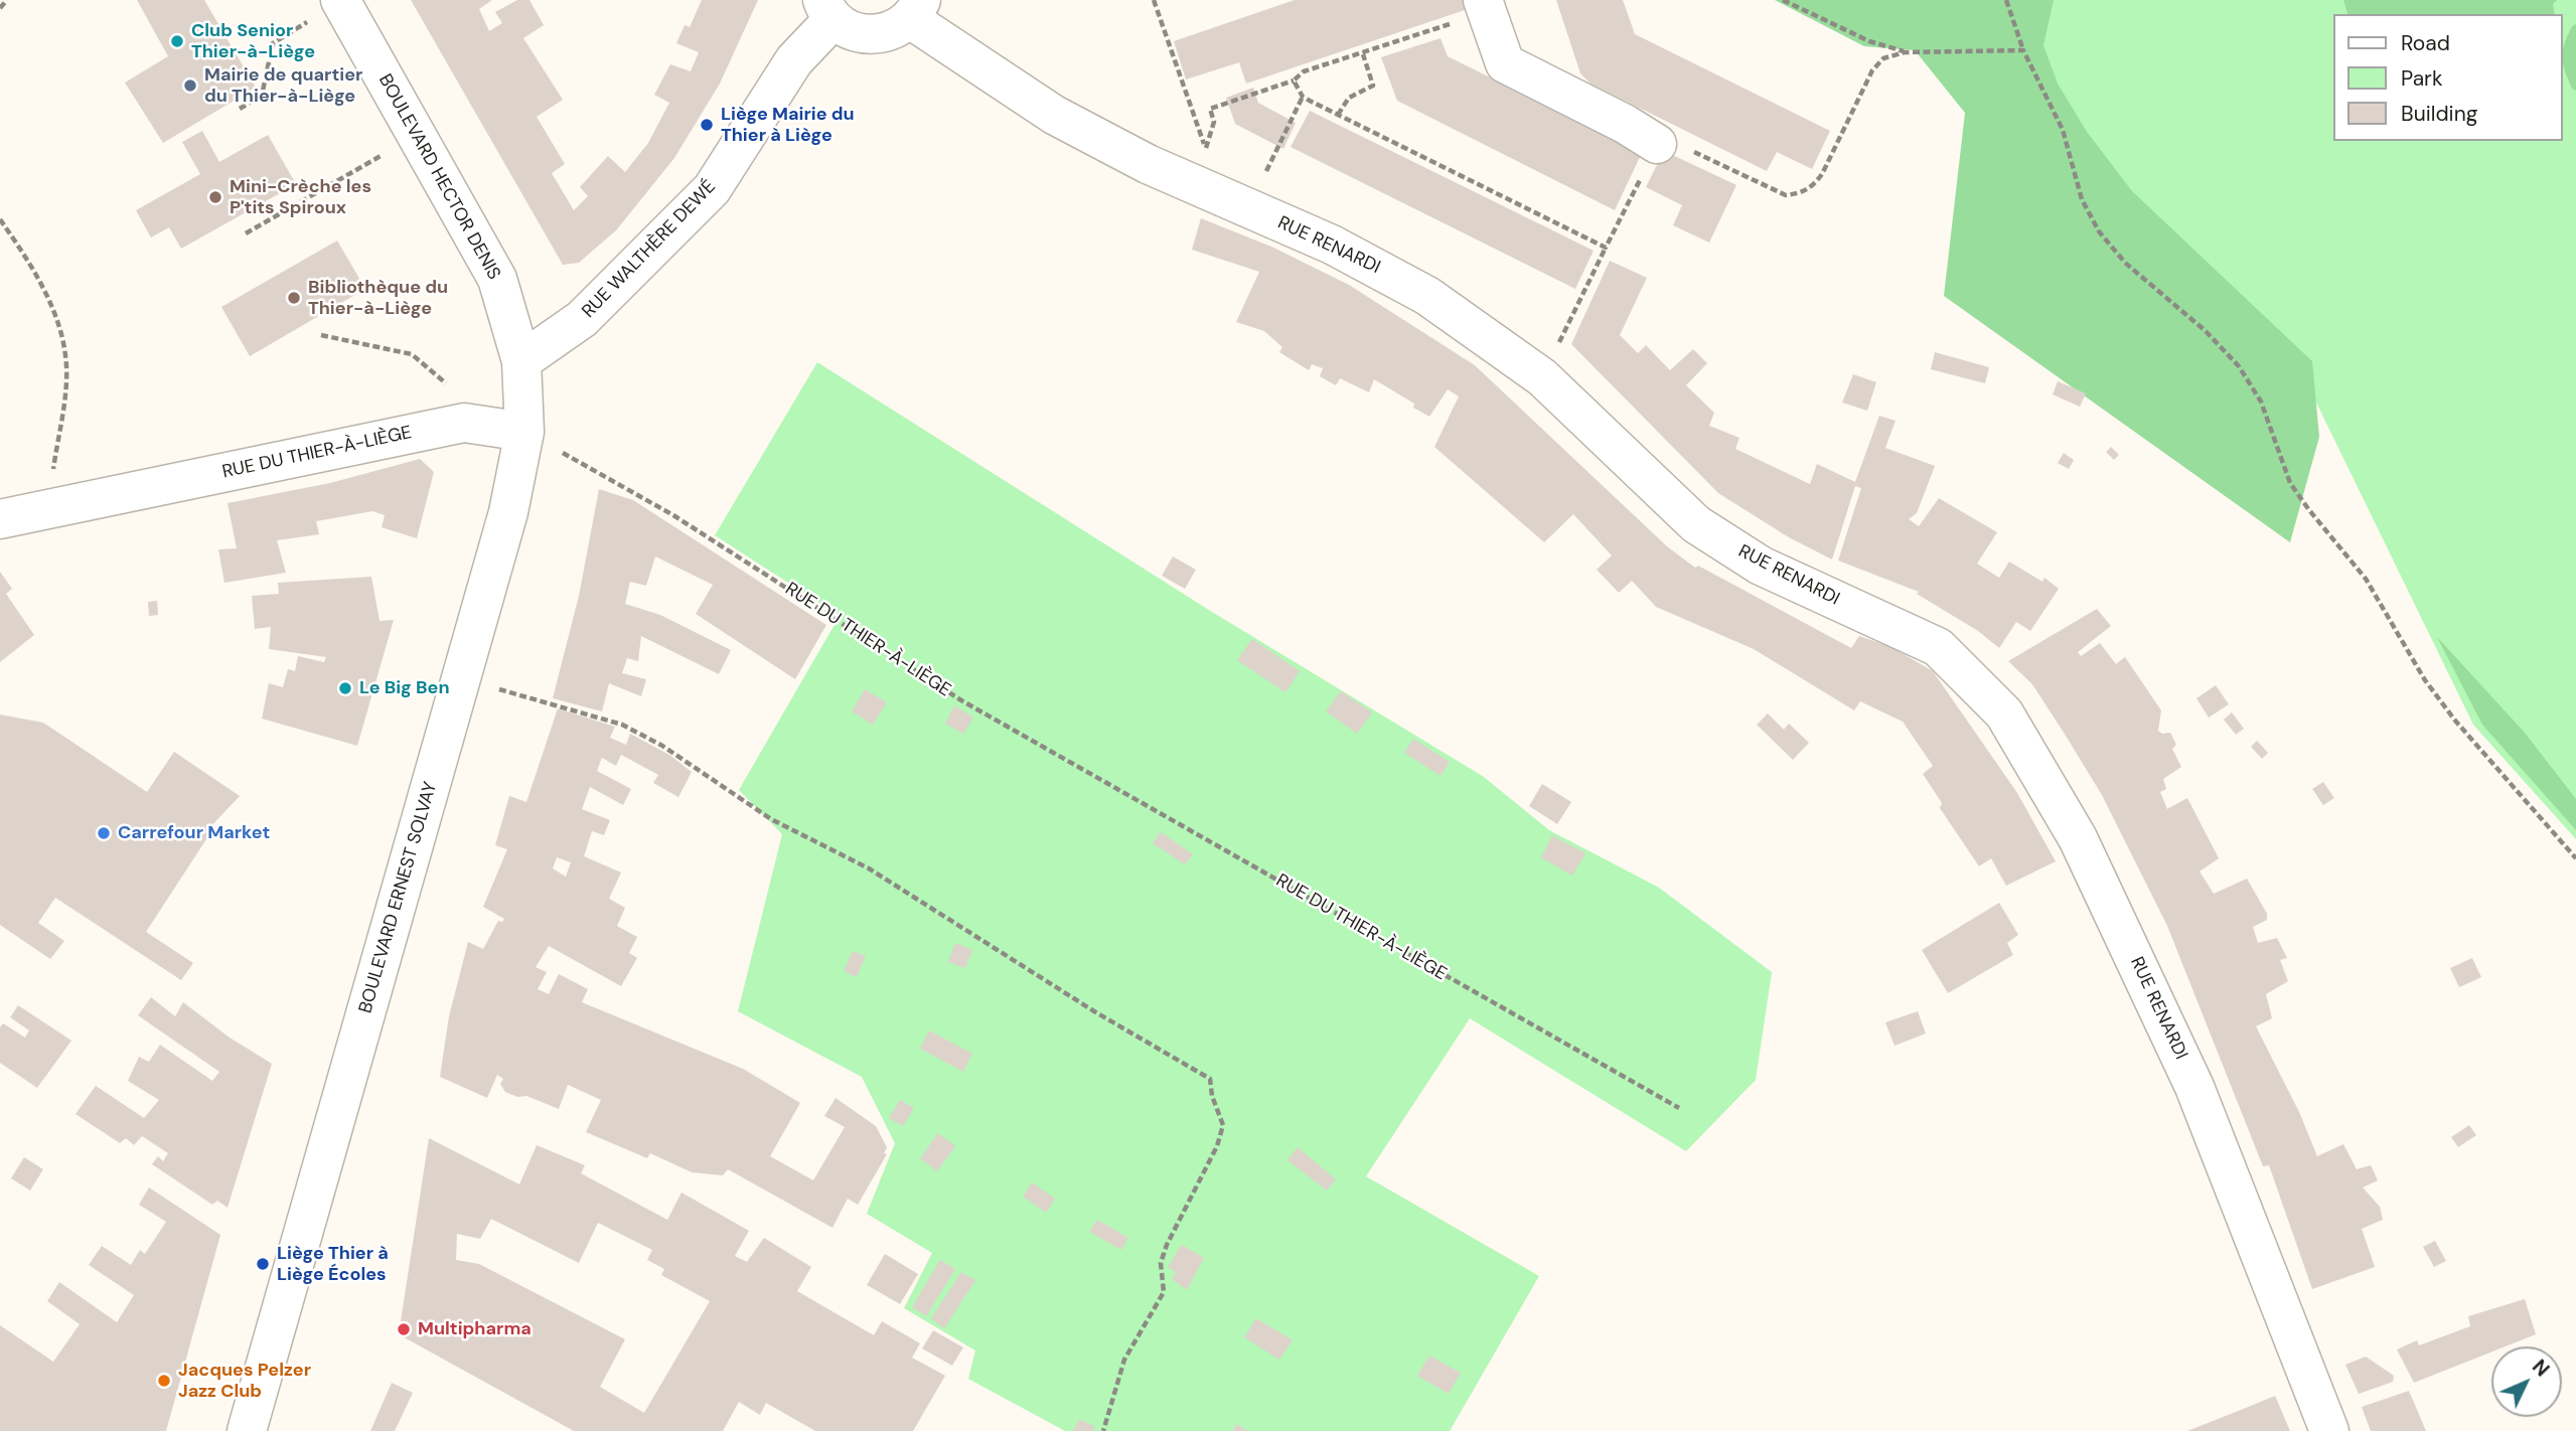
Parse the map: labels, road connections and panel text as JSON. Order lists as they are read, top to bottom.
{
  "streets": {
    "street": [
      "BOULEVARD HECTOR DENIS",
      "RUE RENARDI",
      "RUE WALTHÈRE DEWÉ",
      "RUE DU THIER-À-LIÈGE",
      "BOULEVARD ERNEST SOLVAY"
    ]
  },
  "crossings": [
    ["BOULEVARD HECTOR DENIS", "RUE WALTHÈRE DEWÉ"],
    ["BOULEVARD HECTOR DENIS", "BOULEVARD ERNEST SOLVAY"],
    ["RUE WALTHÈRE DEWÉ", "BOULEVARD ERNEST SOLVAY"],
    ["RUE DU THIER-À-LIÈGE", "BOULEVARD ERNEST SOLVAY"]
  ],
  "places": [
    "Club Senior Thier-à-Liège",
    "Mairie de quartier du Thier-à-Liège",
    "Liège Mairie du Thier à Liège",
    "Mini-Crèche les P'tits Spiroux",
    "Bibliothèque du Thier-à-Liège",
    "Le Big Ben",
    "Carrefour Market",
    "Liège Thier à Liège Écoles",
    "Multipharma",
    "Jacques Pelzer Jazz Club"
  ],
  "legend": ["Road", "Park", "Building"],
  "north": "top right"
}
